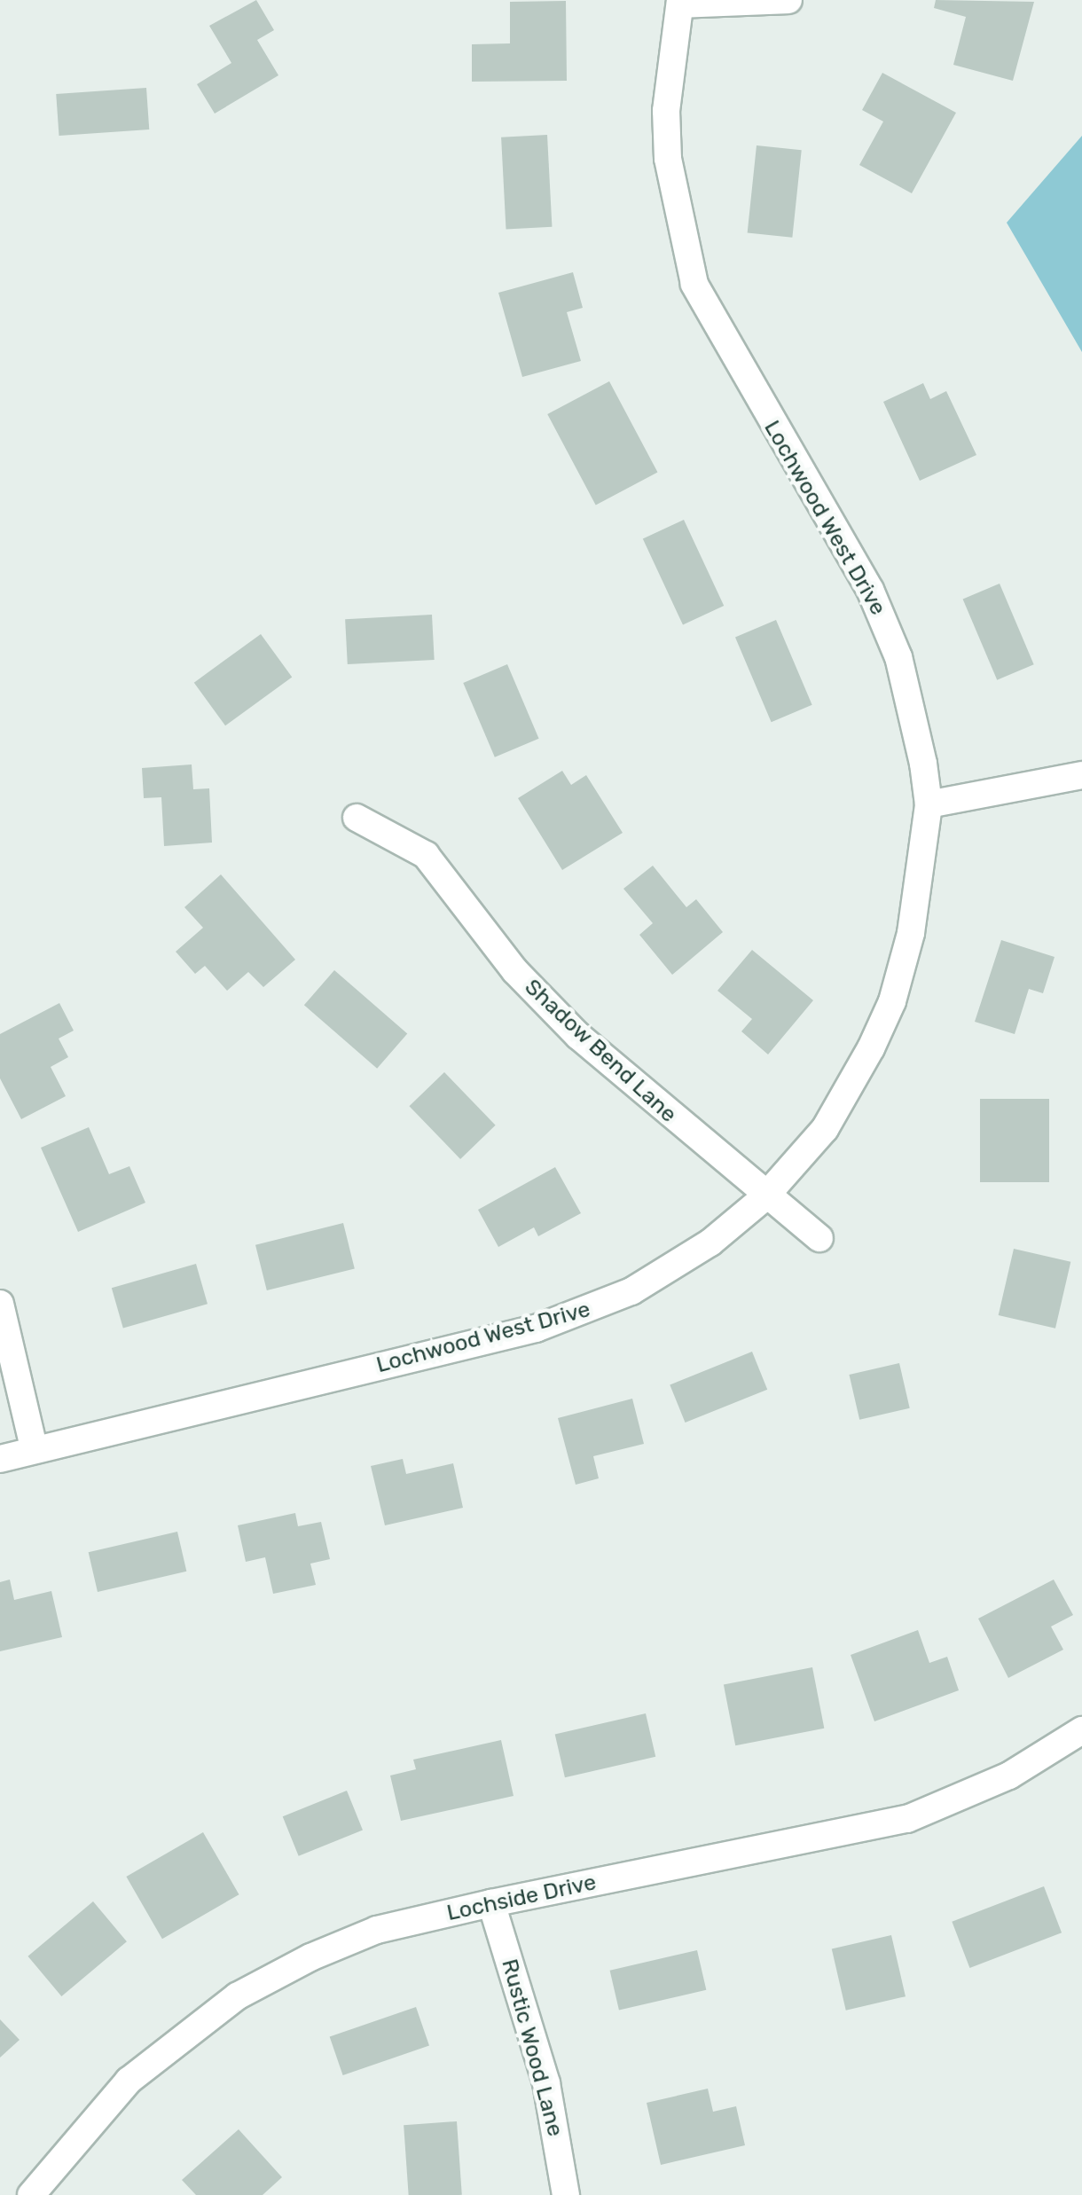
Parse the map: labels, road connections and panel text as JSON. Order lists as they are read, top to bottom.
{
  "streets": {
    "street": [
      "Lochwood West Drive",
      "Shadow Bend Lane",
      "Lochside Drive",
      "Rustic Wood Lane"
    ]
  },
  "crossings": [
    ["Lochwood West Drive", "Shadow Bend Lane"],
    ["Lochside Drive", "Rustic Wood Lane"]
  ]
}
